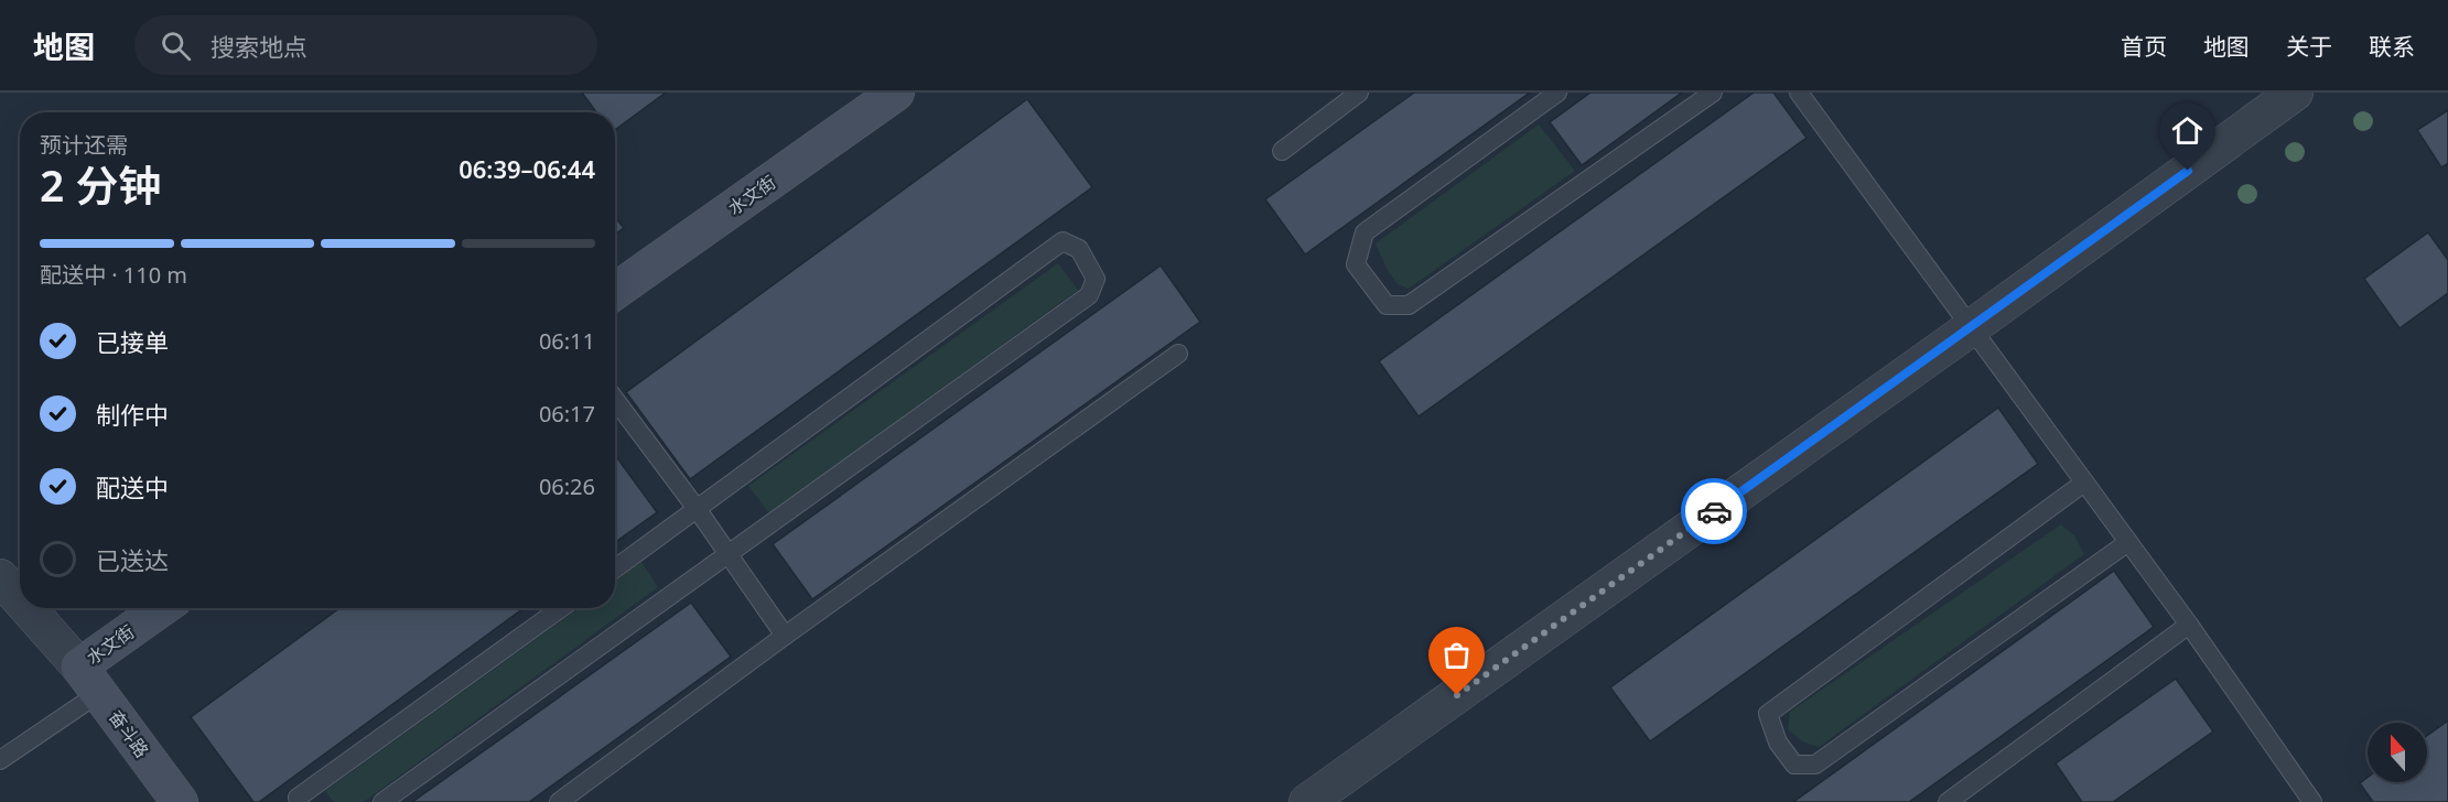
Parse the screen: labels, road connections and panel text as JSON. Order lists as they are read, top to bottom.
{
  "streets": {
    "street": ["水文街", "奋斗路"]
  },
  "crossings": [
    ["水文街", "奋斗路"]
  ],
  "north": "top",
  "page": {
    "header": "地图",
    "search": "搜索地点",
    "nav": [
      "首页",
      "地图",
      "关于",
      "联系"
    ],
    "heading": ["2 分钟", "预计还需", "06:39–06:44"],
    "bar": "配送中 · 110 m",
    "list": [
      ["已接单", "06:11"],
      ["制作中", "06:17"],
      ["配送中", "06:26"],
      "已送达"
    ]
  }
}
